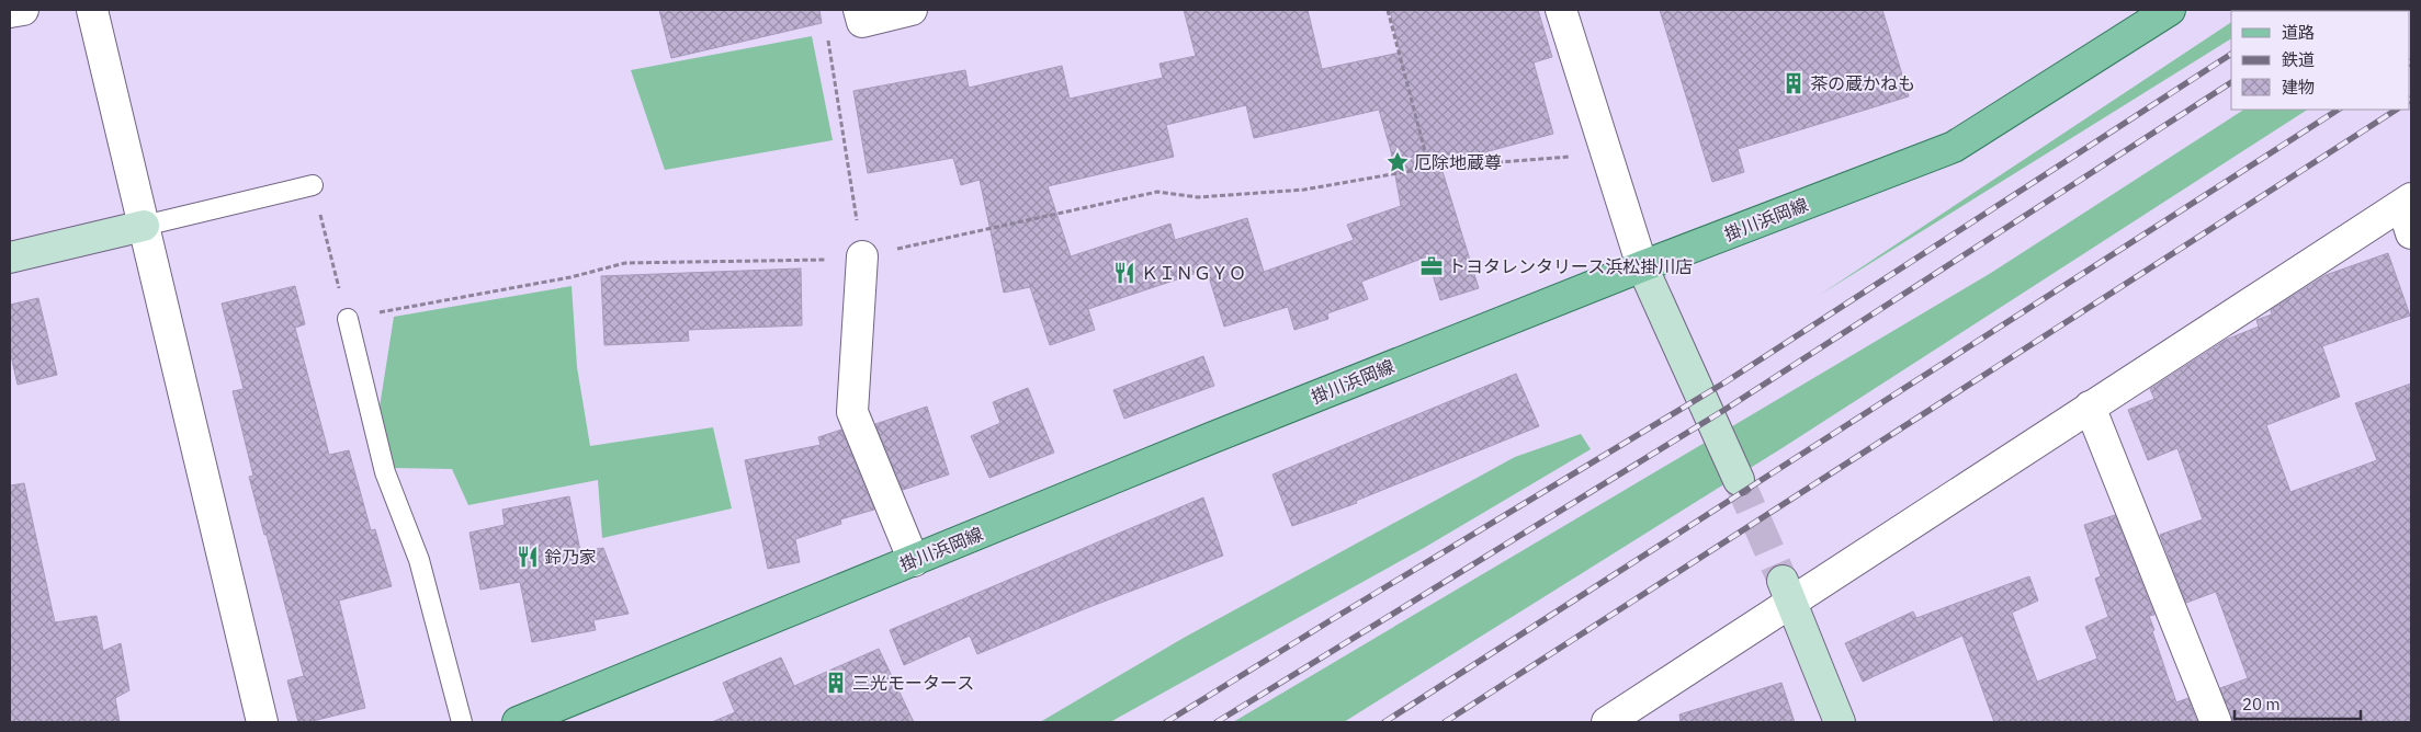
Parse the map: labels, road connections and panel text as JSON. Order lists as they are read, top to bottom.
{
  "streets": {
    "main road": ["掛川浜岡線"]
  },
  "places": {
    "building": ["茶の蔵かねも", "三光モータース"],
    "place": ["厄除地蔵尊"],
    "office": ["トヨタレンタリース浜松掛川店"],
    "restaurant": ["ＫＩＮＧＹＯ", "鈴乃家"]
  },
  "legend": ["道路", "鉄道", "建物"],
  "scale_bar": "20 m"
}
